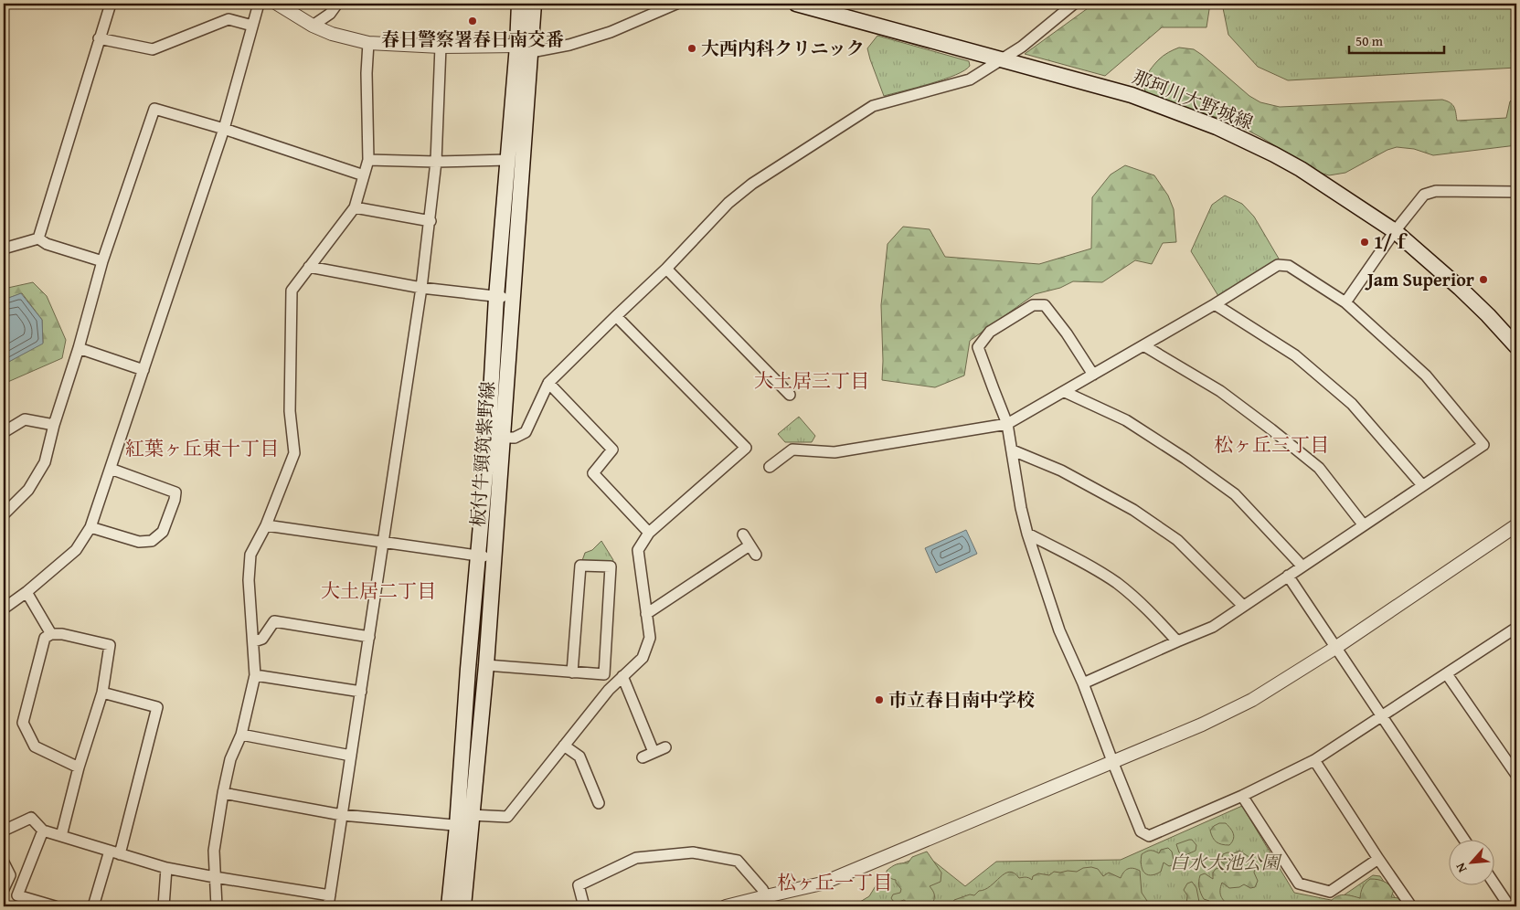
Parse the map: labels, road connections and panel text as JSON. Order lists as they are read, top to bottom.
{
  "streets": {
    "main road": ["那珂川大野城線", "板付牛頸筑紫野線"]
  },
  "districts": [
    "大土居三丁目",
    "松ヶ丘三丁目",
    "紅葉ヶ丘東十丁目",
    "大土居二丁目",
    "松ヶ丘一丁目"
  ],
  "parks": ["白水大池公園"],
  "places": [
    "春日警察署春日南交番",
    "大西内科クリニック",
    "1/ｆ",
    "Jam Superior",
    "市立春日南中学校"
  ],
  "scale_bar": "50 m",
  "north": "bottom left"
}
